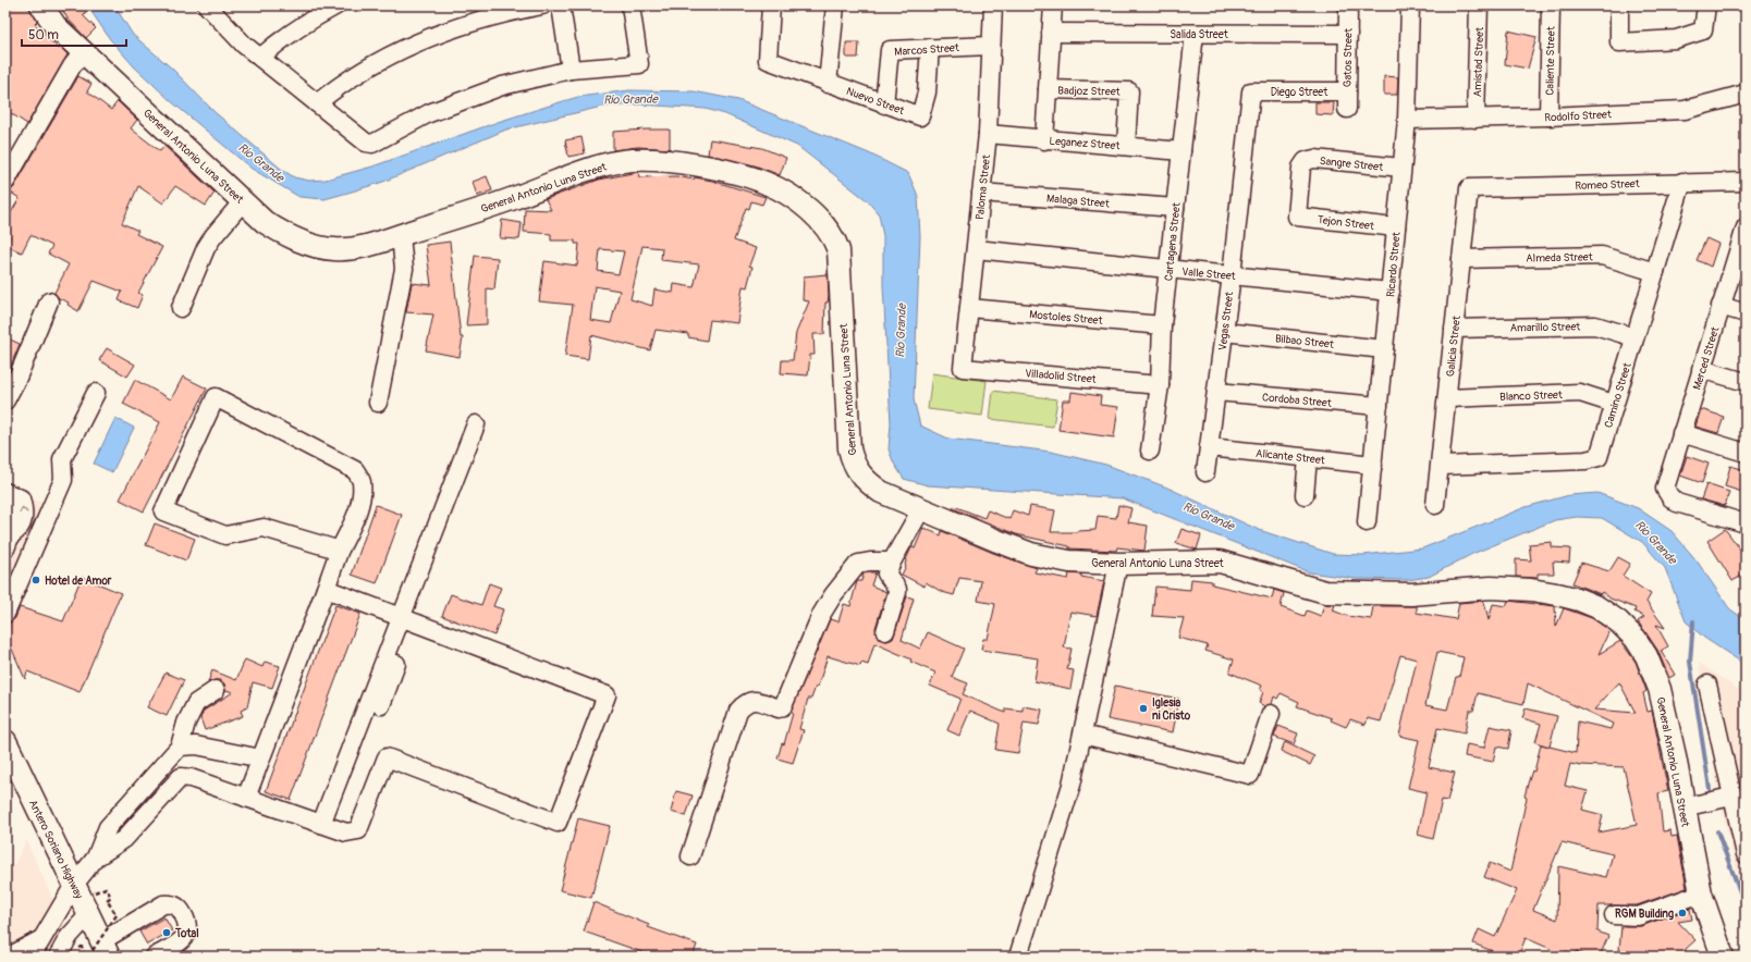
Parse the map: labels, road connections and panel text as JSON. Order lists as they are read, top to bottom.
{
  "streets": {
    "main road": ["General Antonio Luna Street", "Antero Soriano Highway"],
    "street": [
      "Salida Street",
      "Marcos Street",
      "Gatos Street",
      "Caliente Street",
      "Amistad Street",
      "Badjoz Street",
      "Diego Street",
      "Nuevo Street",
      "Rodolfo Street",
      "Leganez Street",
      "Sangre Street",
      "Romeo Street",
      "Paloma Street",
      "Malaga Street",
      "Tejon Street",
      "Cartagena Street",
      "Almeda Street",
      "Ricardo Street",
      "Valle Street",
      "Mostoles Street",
      "Vegas Street",
      "Amarillo Street",
      "Bilbao Street",
      "Galicia Street",
      "Merced Street",
      "Villadolid Street",
      "Blanco Street",
      "Camino Street",
      "Cordoba Street",
      "Alicante Street"
    ]
  },
  "crossings": [
    ["Salida Street", "Gatos Street"],
    ["Salida Street", "Cartagena Street"],
    ["Marcos Street", "Nuevo Street"],
    ["Marcos Street", "Paloma Street"],
    ["Gatos Street", "Diego Street"],
    ["Caliente Street", "Rodolfo Street"],
    ["Amistad Street", "Rodolfo Street"],
    ["Badjoz Street", "Leganez Street"],
    ["Diego Street", "Vegas Street"],
    ["Rodolfo Street", "Ricardo Street"],
    ["Leganez Street", "Paloma Street"],
    ["Leganez Street", "Cartagena Street"],
    ["Sangre Street", "Tejon Street"],
    ["Sangre Street", "Ricardo Street"],
    ["Romeo Street", "Galicia Street"],
    ["Romeo Street", "Camino Street"],
    ["Paloma Street", "Malaga Street"],
    ["Paloma Street", "Valle Street"],
    ["Paloma Street", "Mostoles Street"],
    ["Paloma Street", "Villadolid Street"],
    ["Malaga Street", "Cartagena Street"],
    ["Tejon Street", "Ricardo Street"],
    ["Cartagena Street", "Valle Street"],
    ["Cartagena Street", "Mostoles Street"],
    ["Cartagena Street", "Villadolid Street"],
    ["Almeda Street", "Galicia Street"],
    ["Almeda Street", "Camino Street"],
    ["Ricardo Street", "Valle Street"],
    ["Ricardo Street", "Bilbao Street"],
    ["Ricardo Street", "Cordoba Street"],
    ["Ricardo Street", "Alicante Street"],
    ["Valle Street", "Vegas Street"],
    ["Vegas Street", "Bilbao Street"],
    ["Vegas Street", "Cordoba Street"],
    ["Vegas Street", "Alicante Street"],
    ["Amarillo Street", "Galicia Street"],
    ["Amarillo Street", "Camino Street"],
    ["Galicia Street", "Blanco Street"],
    ["Galicia Street", "Camino Street"],
    ["Blanco Street", "Camino Street"]
  ],
  "water": ["Rio Grande"],
  "places": [
    "Hotel de Amor",
    "Iglesia ni Cristo",
    "RGM Building",
    "Total"
  ],
  "scale_bar": "50 m"
}
